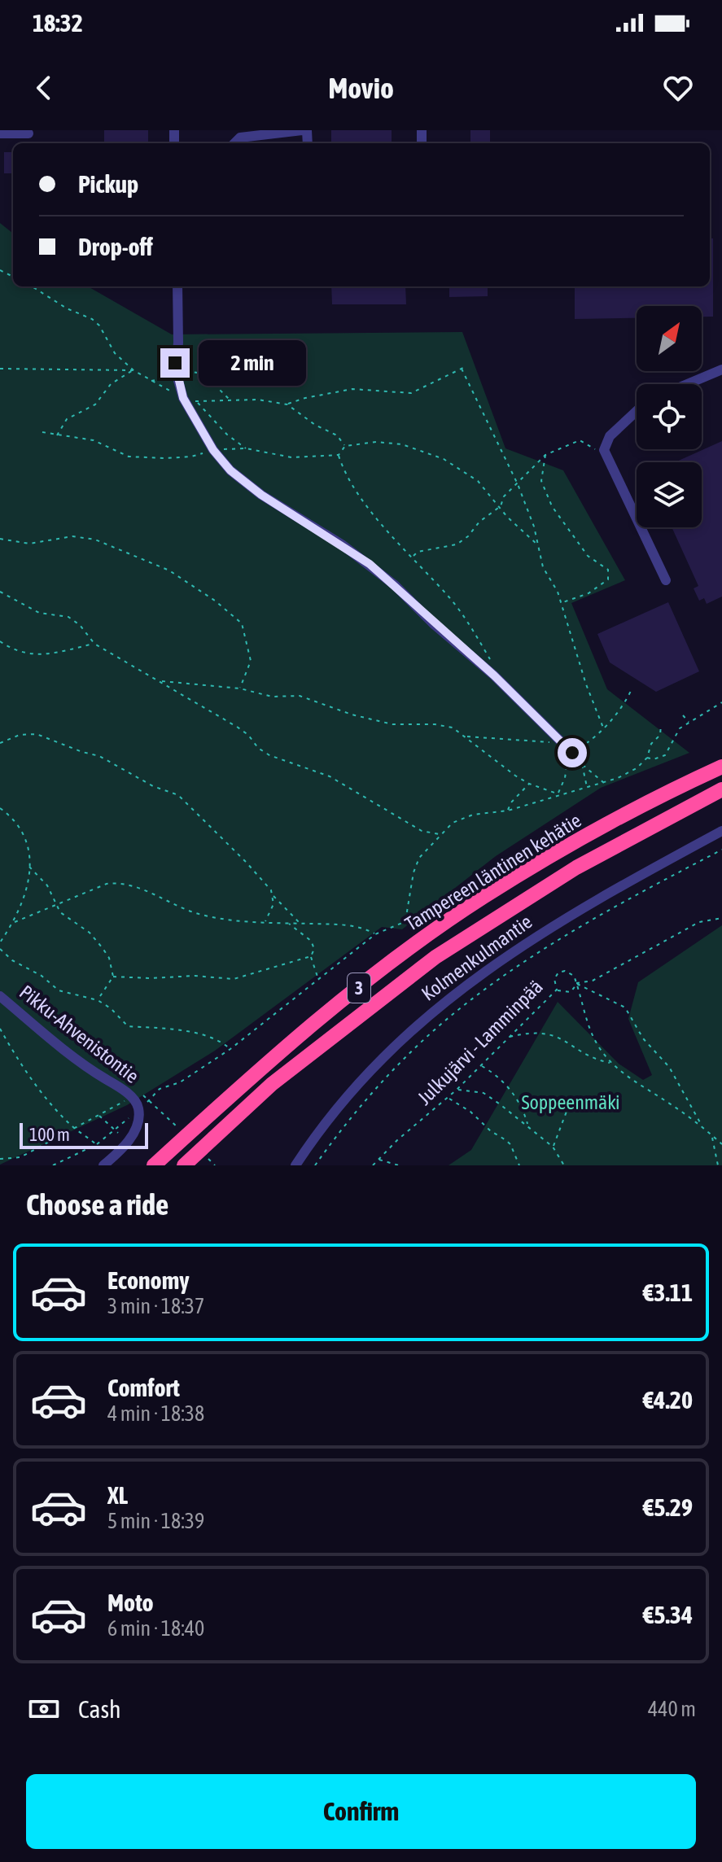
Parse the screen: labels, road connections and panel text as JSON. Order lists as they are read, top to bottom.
{
  "streets": {
    "highway": ["Tampereen läntinen kehätie", "3"],
    "street": ["Kolmenkulmantie", "Pikku-Ahvenistontie"],
    "path": ["Julkujärvi - Lamminpää"]
  },
  "parks": ["Soppeenmäki"],
  "scale_bar": "100 m",
  "north": "top right",
  "page": {
    "status": "18:32",
    "header": "Movio",
    "banner": ["Pickup", "Drop-off"],
    "bubble": "2 min",
    "scale": "100 m",
    "heading": "Choose a ride",
    "list": [
      {
        "name": "Economy",
        "note": "3 min · 18:37",
        "value": "€3.11"
      },
      {
        "name": "Comfort",
        "note": "4 min · 18:38",
        "value": "€4.20"
      },
      {
        "name": "XL",
        "note": "5 min · 18:39",
        "value": "€5.29"
      },
      {
        "name": "Moto",
        "note": "6 min · 18:40",
        "value": "€5.34"
      }
    ],
    "pay": ["Cash", "440 m"],
    "buttons": "Confirm"
  }
}
